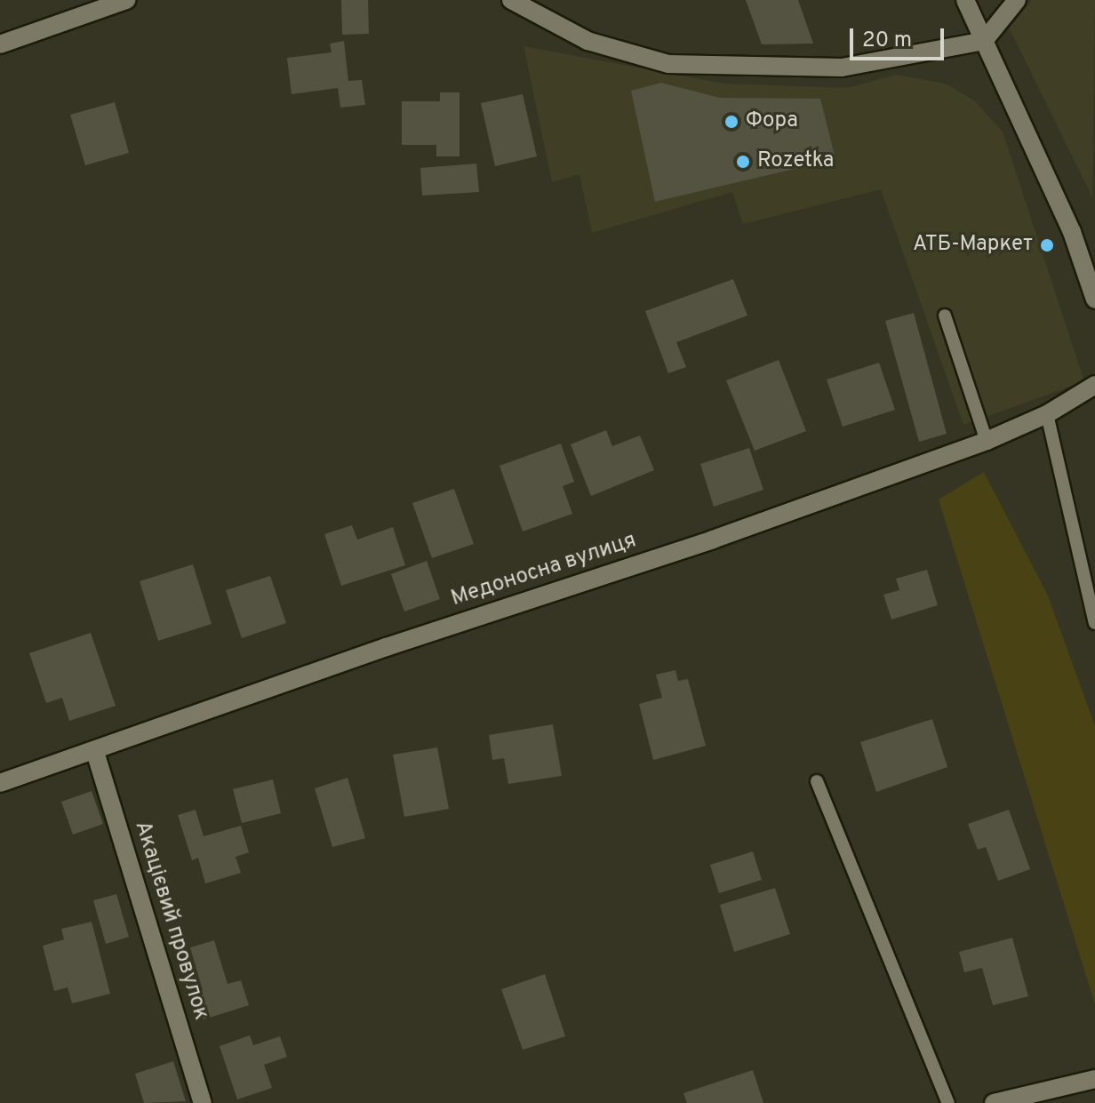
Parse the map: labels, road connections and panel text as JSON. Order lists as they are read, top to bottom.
{
  "streets": {
    "street": ["Медоносна вулиця", "Акацієвий провулок"]
  },
  "crossings": [
    ["Медоносна вулиця", "Акацієвий провулок"]
  ],
  "places": ["Фора", "Rozetka", "АТБ-Маркет"],
  "scale_bar": "20 m"
}
